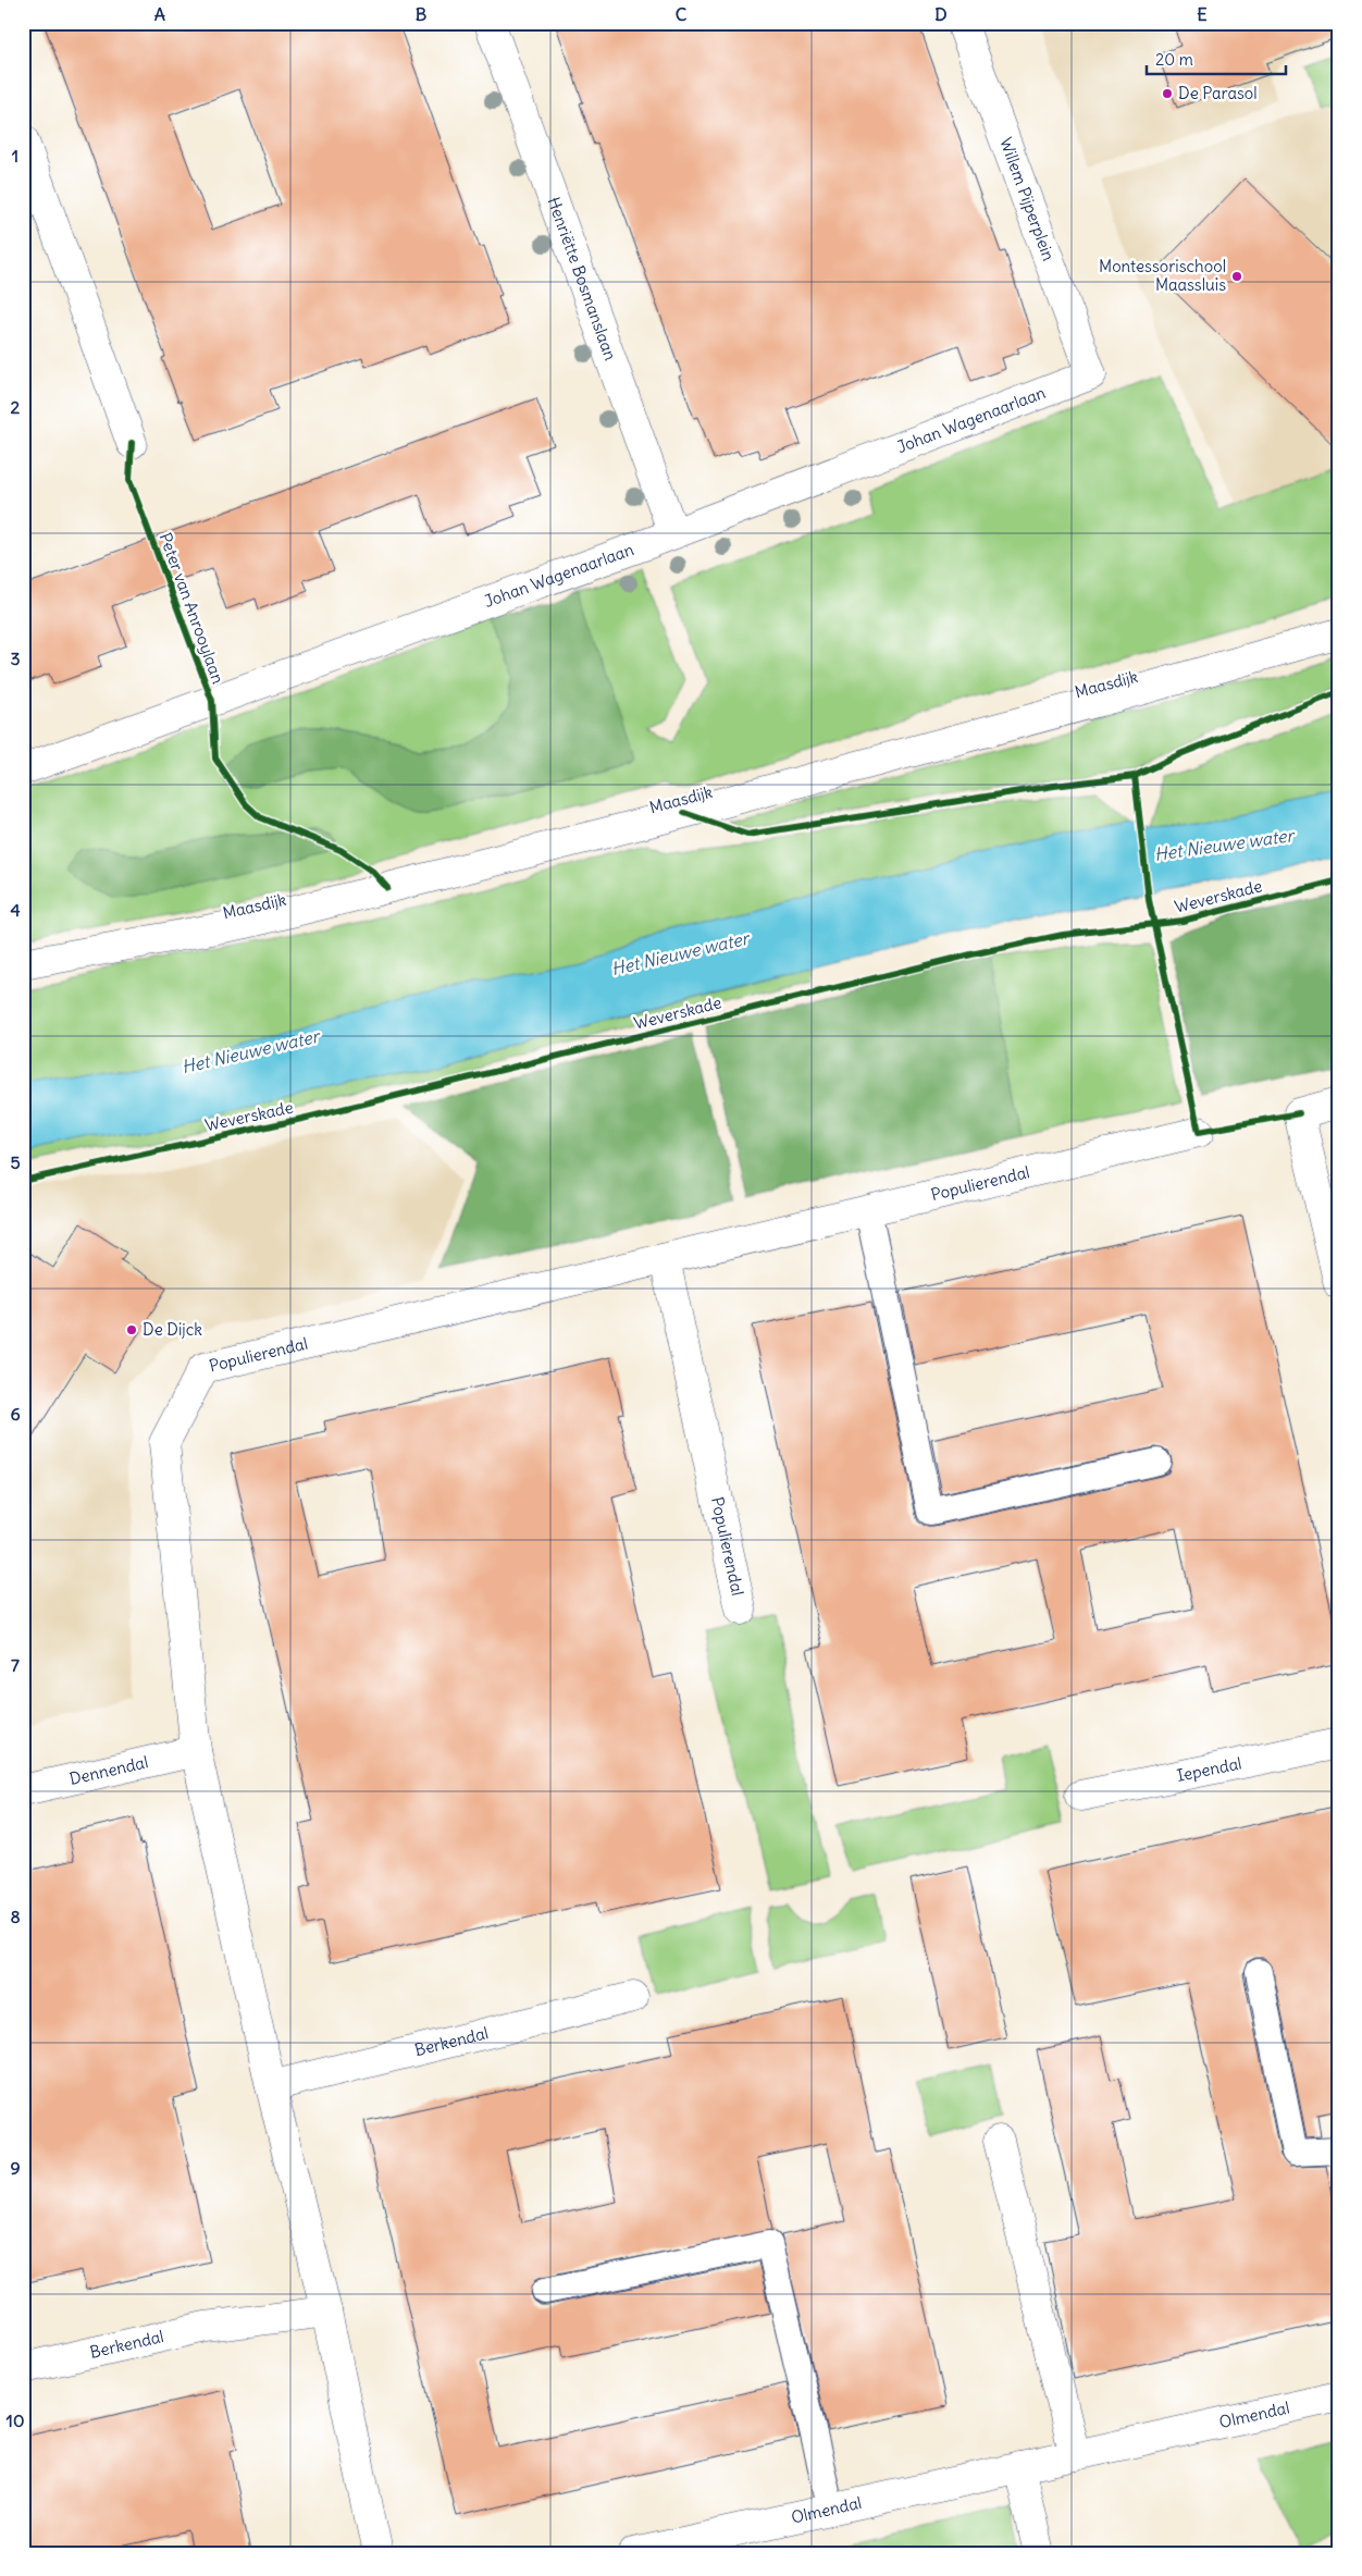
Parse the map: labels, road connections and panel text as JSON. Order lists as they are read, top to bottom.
{
  "streets": {
    "street": [
      "Willem Pijperplein",
      "Henriëtte Bosmanslaan",
      "Johan Wagenaarlaan",
      "Maasdijk",
      "Populierendal",
      "Iependal",
      "Dennendal",
      "Berkendal",
      "Olmendal"
    ],
    "cycle path": ["Peter van Anrooylaan", "Weverskade"]
  },
  "crossings": [
    ["Willem Pijperplein", "Johan Wagenaarlaan"],
    ["Henriëtte Bosmanslaan", "Johan Wagenaarlaan"],
    ["Populierendal", "Dennendal"]
  ],
  "water": ["Het Nieuwe water"],
  "places": ["De Parasol", "Montessorischool Maassluis", "De Dijck"],
  "scale_bar": "20 m",
  "grid": {
    "columns": [
      "A",
      "B",
      "C",
      "D",
      "E"
    ],
    "rows": [
      "1",
      "2",
      "3",
      "4",
      "5",
      "6",
      "7",
      "8",
      "9",
      "10"
    ]
  }
}
